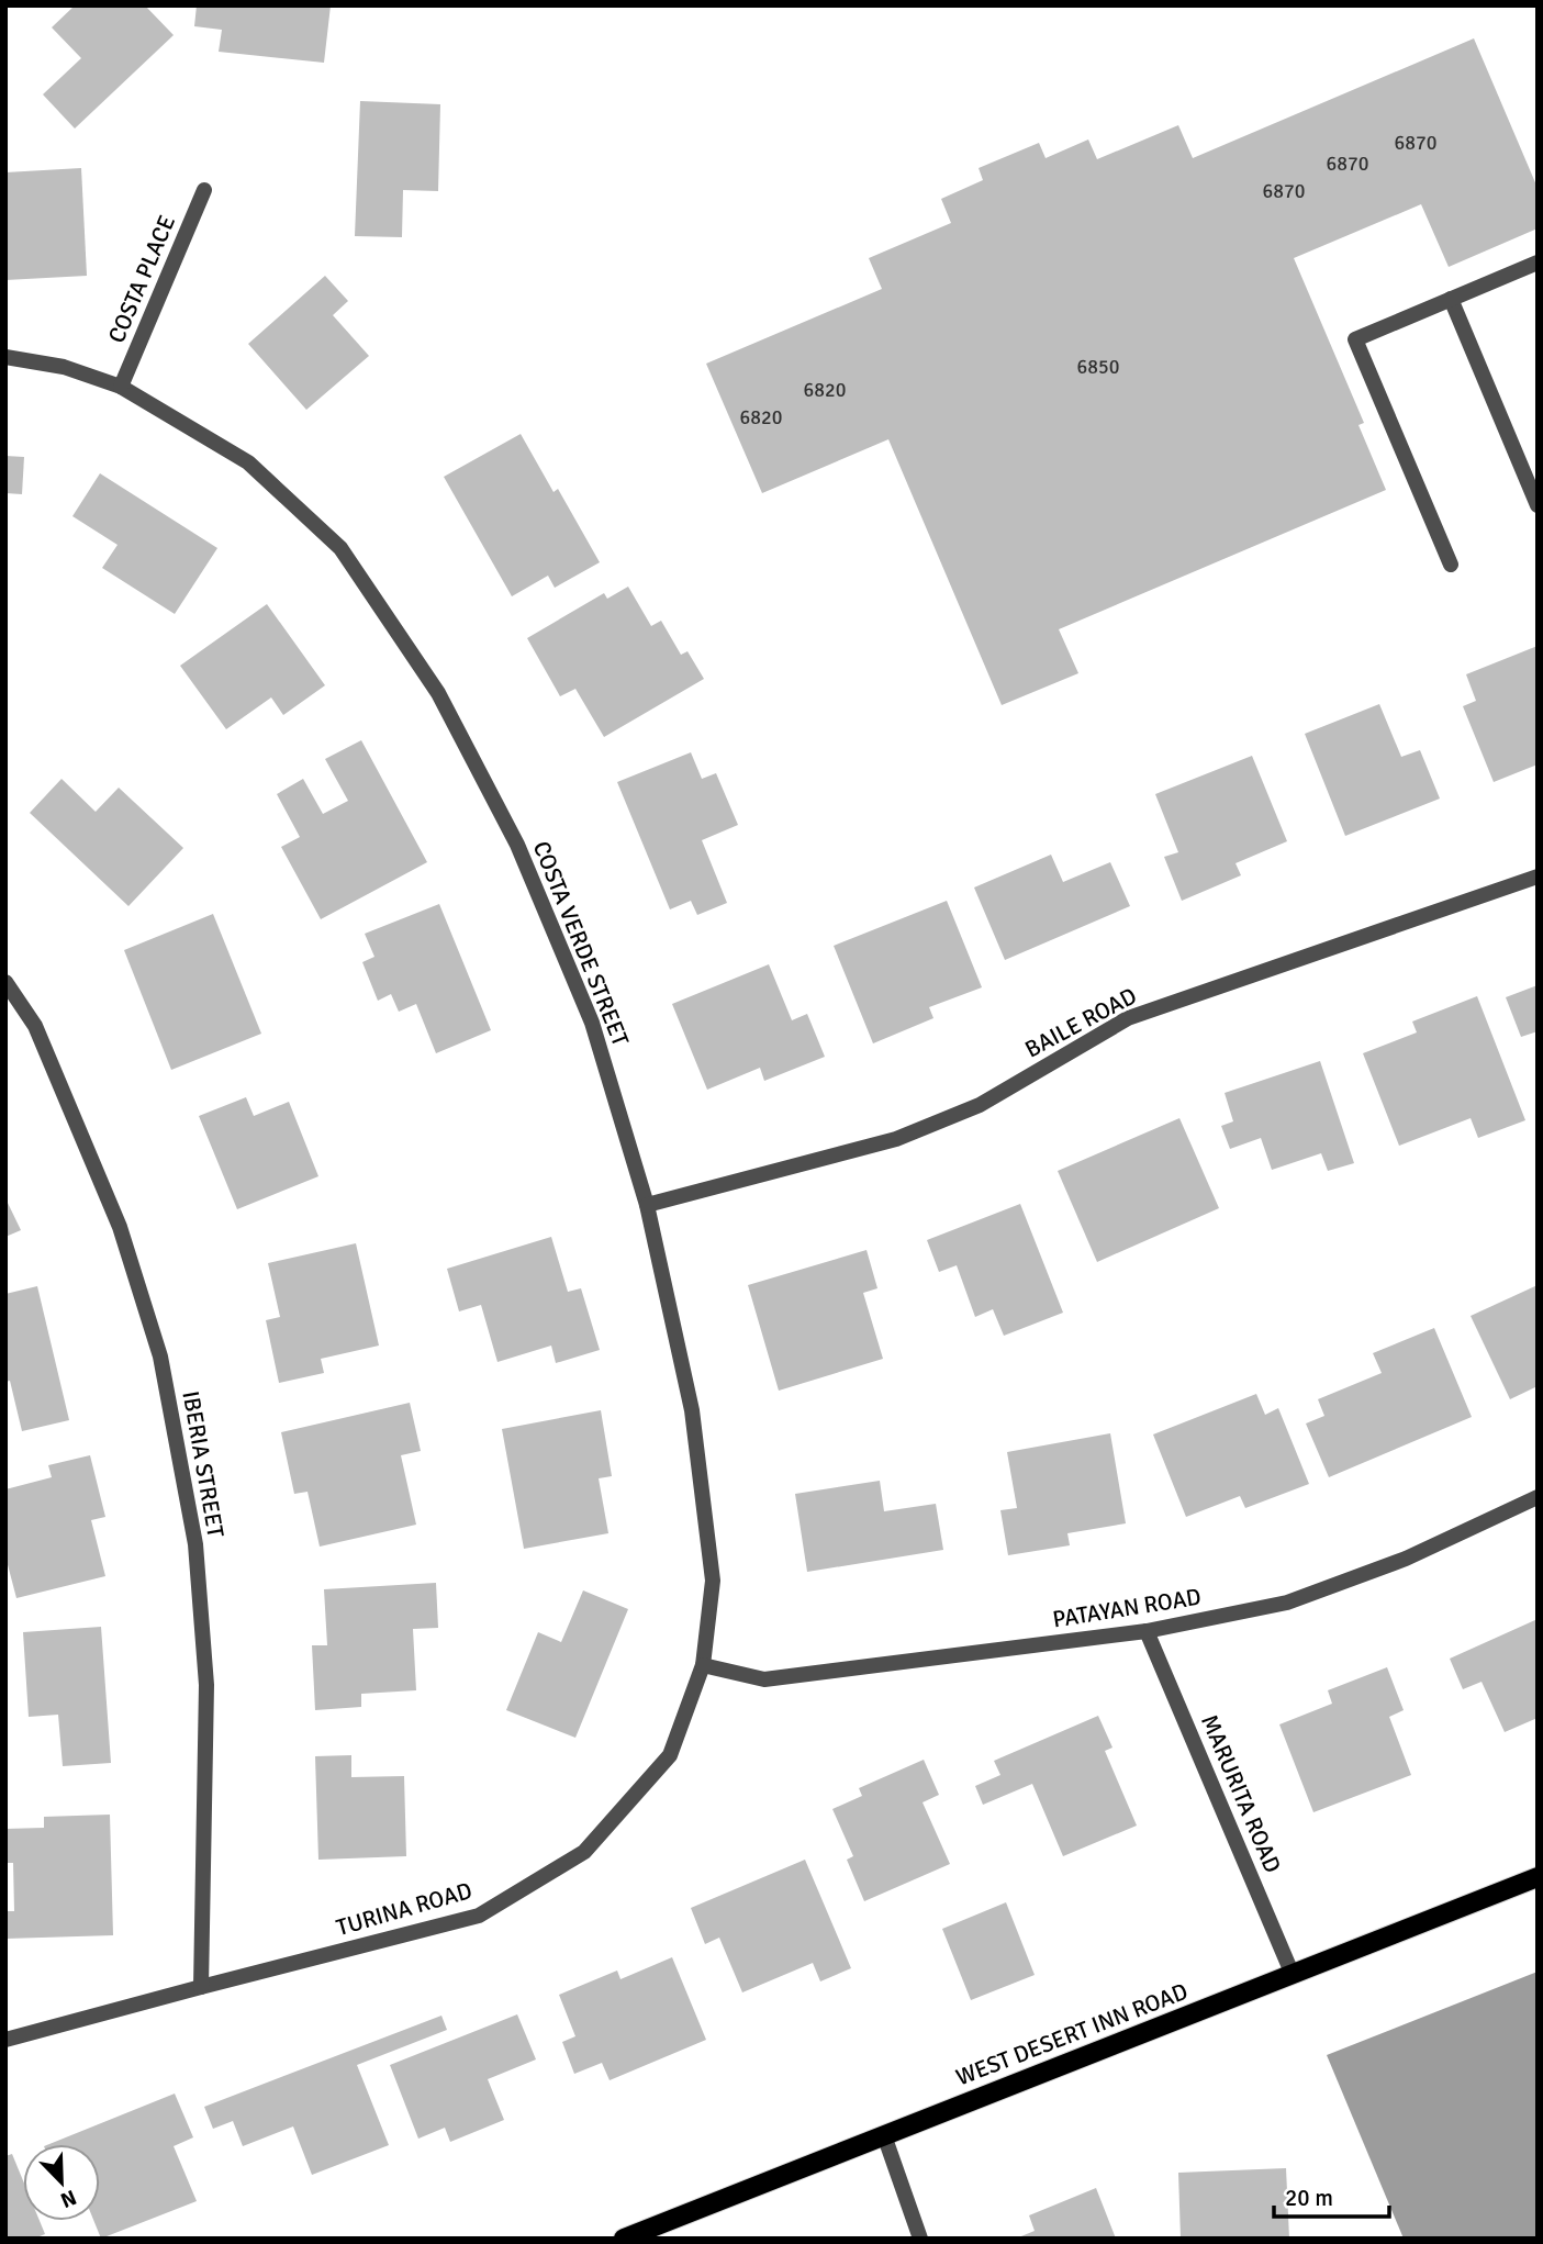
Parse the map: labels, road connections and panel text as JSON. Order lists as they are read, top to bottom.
{
  "streets": {
    "main road": ["WEST DESERT INN ROAD"],
    "street": [
      "COSTA PLACE",
      "COSTA VERDE STREET",
      "BAILE ROAD",
      "IBERIA STREET",
      "PATAYAN ROAD",
      "MARURITA ROAD",
      "TURINA ROAD"
    ]
  },
  "crossings": [
    ["COSTA PLACE", "COSTA VERDE STREET"],
    ["COSTA VERDE STREET", "BAILE ROAD"],
    ["COSTA VERDE STREET", "PATAYAN ROAD"],
    ["COSTA VERDE STREET", "TURINA ROAD"],
    ["IBERIA STREET", "TURINA ROAD"],
    ["PATAYAN ROAD", "MARURITA ROAD"],
    ["PATAYAN ROAD", "TURINA ROAD"],
    ["MARURITA ROAD", "WEST DESERT INN ROAD"]
  ],
  "house_numbers": [
    "6870",
    "6870",
    "6870",
    "6850",
    "6820",
    "6820"
  ],
  "scale_bar": "20 m",
  "north": "bottom right"
}
